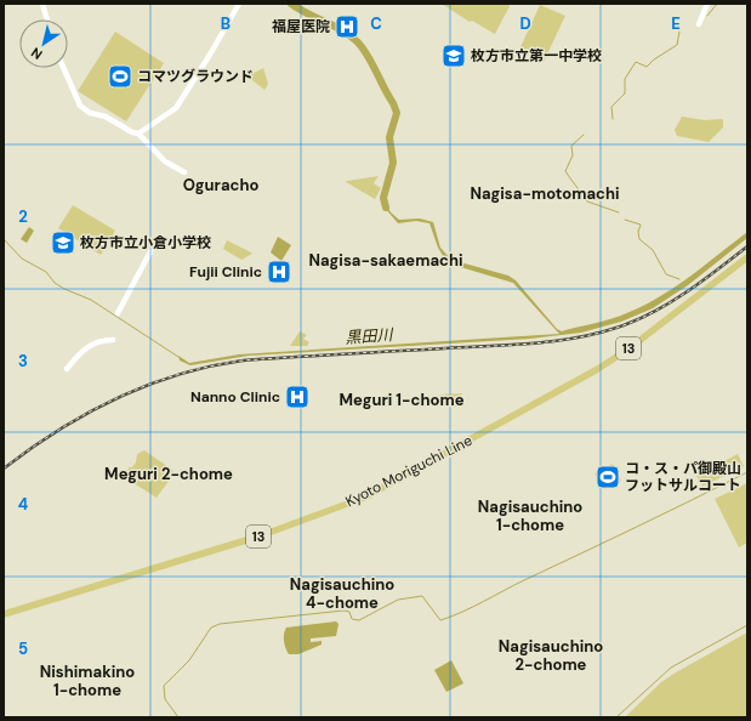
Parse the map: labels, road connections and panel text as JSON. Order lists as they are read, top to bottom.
{
  "streets": {
    "main road": ["13", "Kyoto Moriguchi Line"]
  },
  "districts": [
    "Oguracho",
    "Nagisa-motomachi",
    "Nagisa-sakaemachi",
    "Meguri 1-chome",
    "Meguri 2-chome",
    "Nagisauchino 1-chome",
    "Nagisauchino 4-chome",
    "Nagisauchino 2-chome",
    "Nishimakino 1-chome"
  ],
  "water": ["黒田川"],
  "places": {
    "hospital": ["福屋医院", "Fujii Clinic", "Nanno Clinic"],
    "school or university": ["枚方市立第一中学校", "枚方市立小倉小学校"],
    "sports": ["コマツグラウンド", "コ・ス・パ御殿山 フットサルコート"]
  },
  "north": "bottom left",
  "grid": {
    "columns": [
      "B",
      "C",
      "D",
      "E"
    ],
    "rows": [
      "2",
      "3",
      "4",
      "5"
    ]
  }
}
